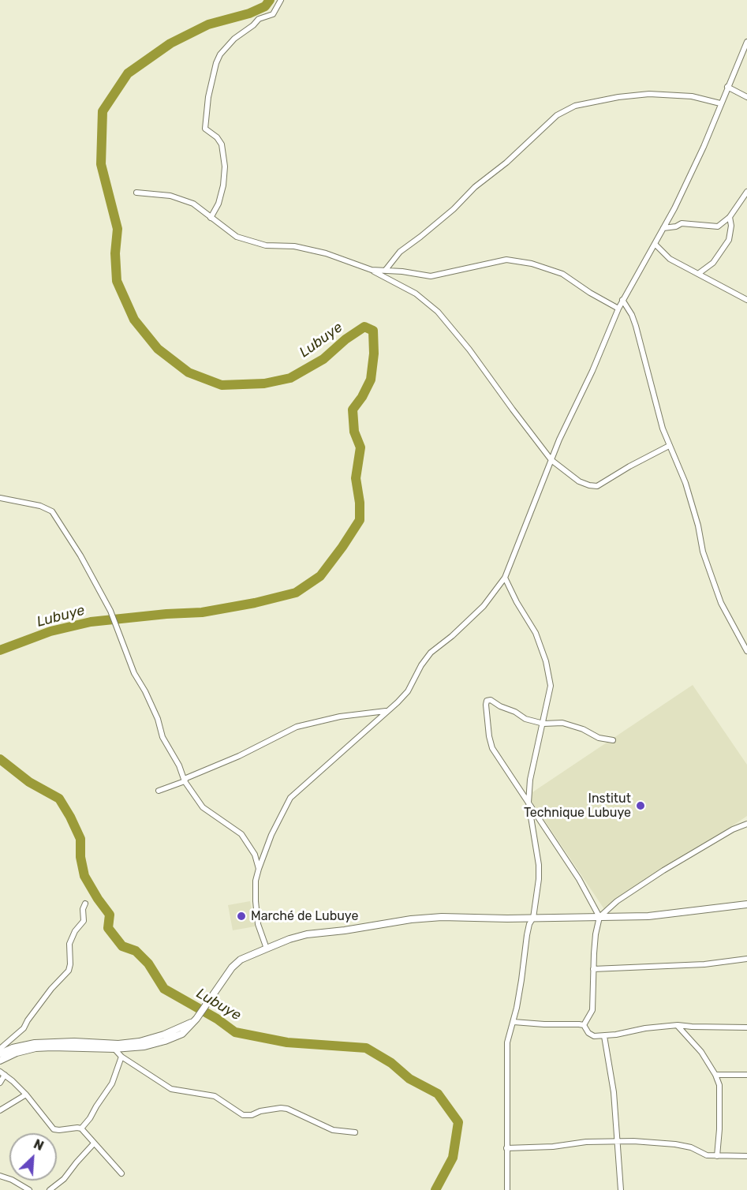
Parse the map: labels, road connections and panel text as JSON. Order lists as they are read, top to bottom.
{
  "water": ["Lubuye"],
  "places": ["Institut Technique Lubuye", "Marché de Lubuye"],
  "north": "top right"
}
